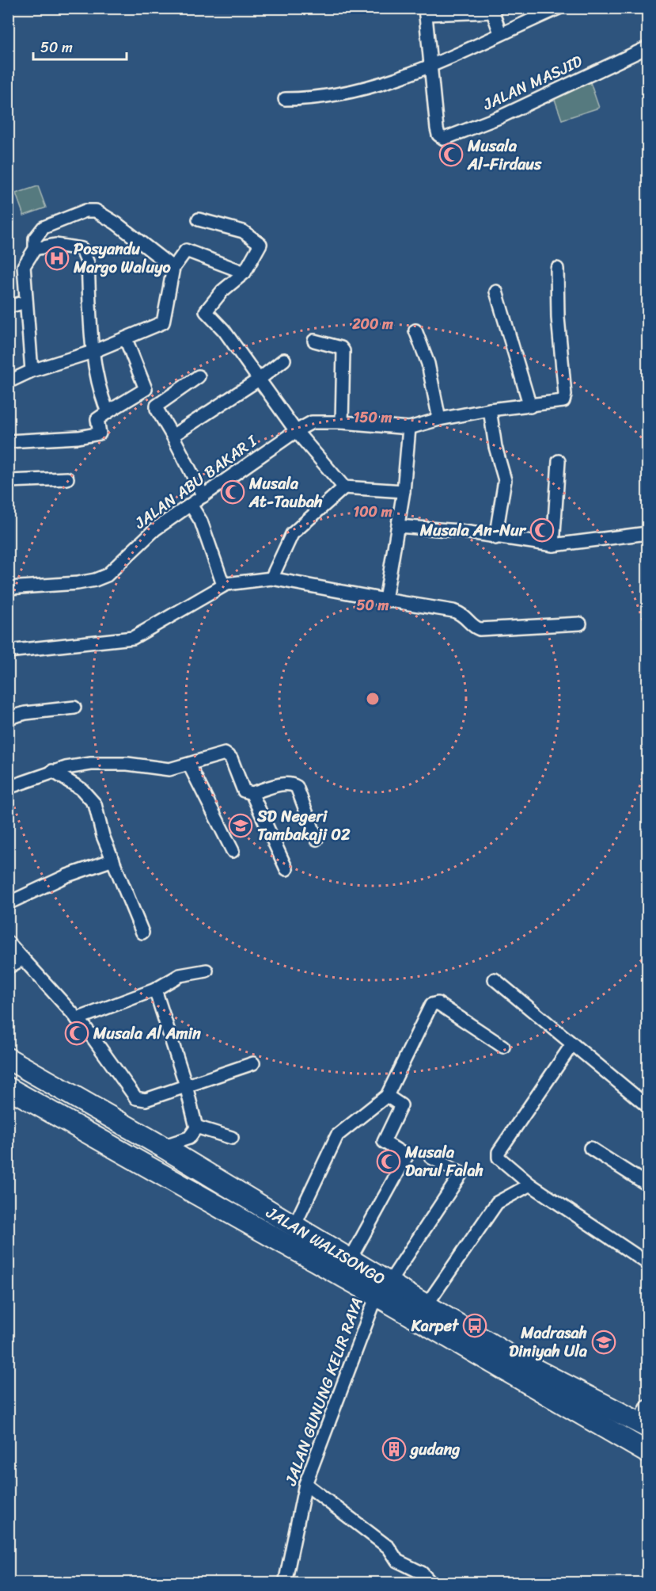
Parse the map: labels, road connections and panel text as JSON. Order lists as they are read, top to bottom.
{
  "streets": {
    "highway": ["JALAN WALISONGO"],
    "street": ["JALAN MASJID", "JALAN ABU BAKAR I", "JALAN GUNUNG KELIR RAYA"]
  },
  "crossings": [
    ["JALAN WALISONGO", "JALAN GUNUNG KELIR RAYA"]
  ],
  "places": {
    "mosque": [
      "Musala Al-Firdaus",
      "Musala At-Taubah",
      "Musala An-Nur",
      "Musala Al Amin",
      "Musala Darul Falah"
    ],
    "hospital": ["Posyandu Margo Waluyo"],
    "school or university": ["SD Negeri Tambakaji 02", "Madrasah Diniyah Ula"],
    "bus stop": ["Karpet"],
    "building": ["gudang"]
  },
  "scale_bar": "50 m",
  "rings": [
    "200 m",
    "150 m",
    "100 m",
    "50 m"
  ]
}
